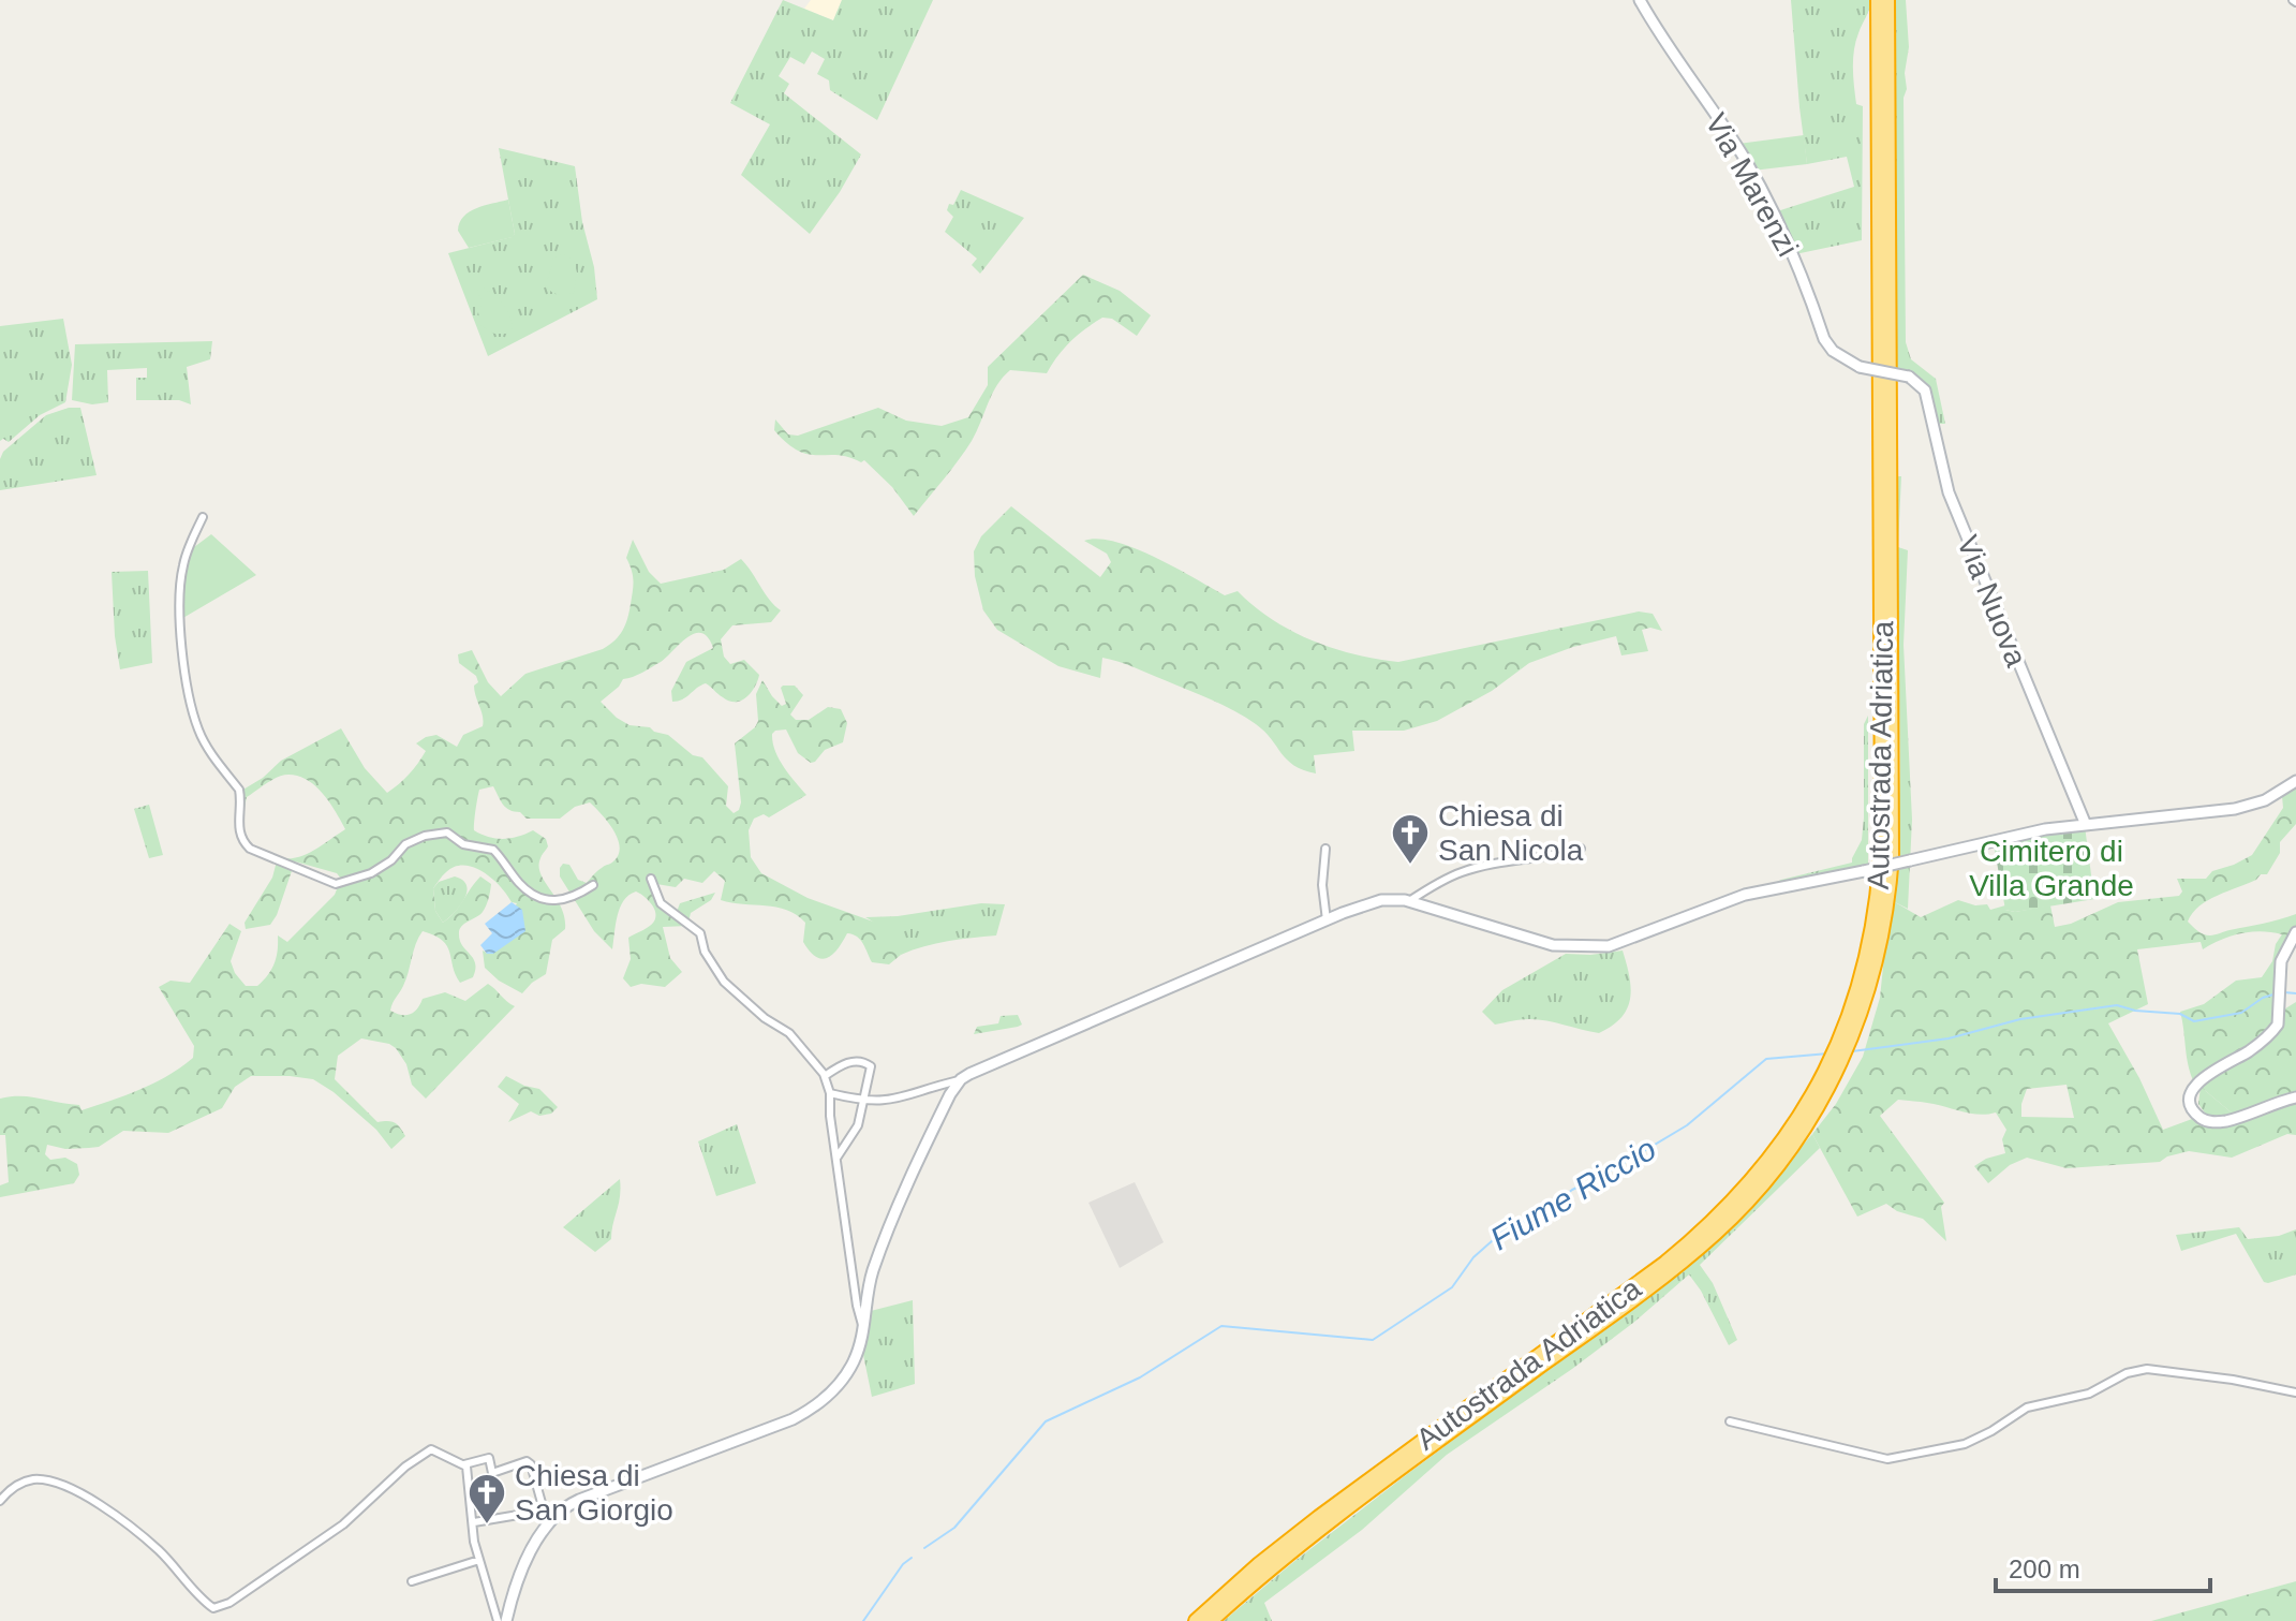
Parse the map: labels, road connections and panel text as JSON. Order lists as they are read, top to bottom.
{
  "streets": {
    "highway": ["Autostrada Adriatica"],
    "street": ["Via Marenzi", "Via Nuova"]
  },
  "crossings": [
    ["Via Marenzi", "Via Nuova"]
  ],
  "water": ["Fiume Riccio"],
  "parks": ["Cimitero di Villa Grande"],
  "places": {
    "church": ["Chiesa di San Nicola", "Chiesa di San Giorgio"]
  },
  "scale_bar": "200 m"
}
